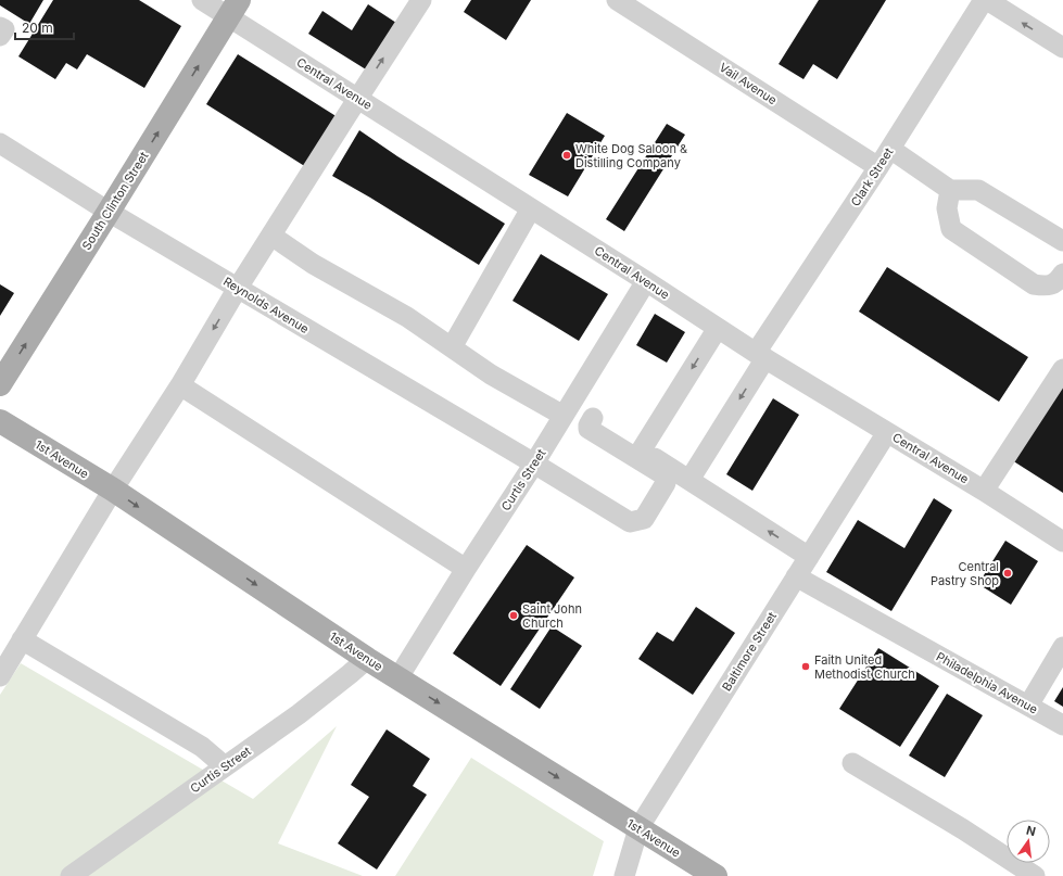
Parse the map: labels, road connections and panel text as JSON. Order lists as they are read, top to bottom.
{
  "streets": {
    "main road": ["South Clinton Street", "1st Avenue"],
    "street": [
      "Central Avenue",
      "Vail Avenue",
      "Clark Street",
      "Reynolds Avenue",
      "Curtis Street",
      "Baltimore Street",
      "Philadelphia Avenue"
    ]
  },
  "crossings": [
    ["Central Avenue", "Clark Street"],
    ["Central Avenue", "South Clinton Street"],
    ["Central Avenue", "Curtis Street"],
    ["Central Avenue", "Baltimore Street"],
    ["Vail Avenue", "Clark Street"],
    ["South Clinton Street", "Reynolds Avenue"],
    ["Reynolds Avenue", "Curtis Street"],
    ["1st Avenue", "Curtis Street"],
    ["1st Avenue", "Baltimore Street"],
    ["Baltimore Street", "Philadelphia Avenue"]
  ],
  "one_way": ["South Clinton Street", "1st Avenue"],
  "places": [
    "White Dog Saloon & Distilling Company",
    "Central Pastry Shop",
    "Saint John Church",
    "Faith United Methodist Church"
  ],
  "scale_bar": "20 m",
  "north": "top"
}
